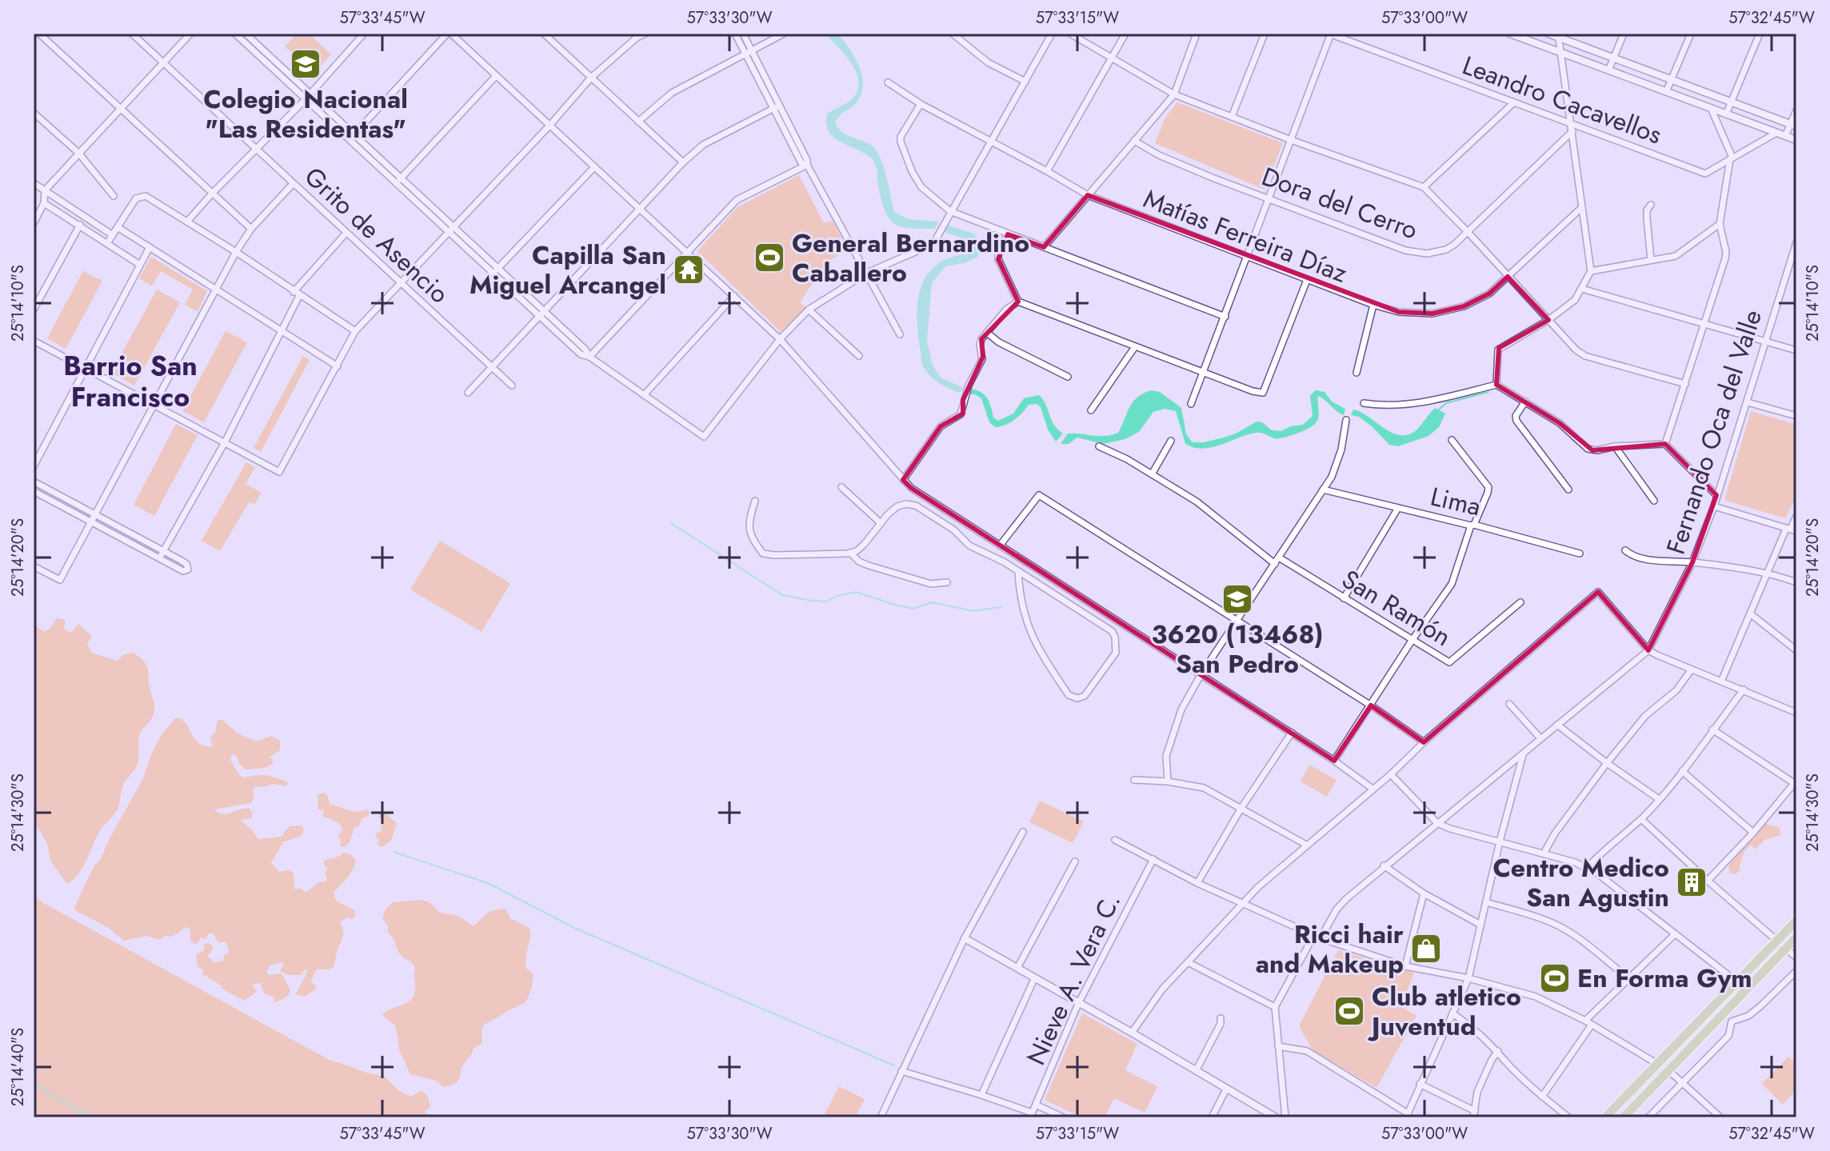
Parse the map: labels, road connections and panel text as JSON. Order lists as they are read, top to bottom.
{
  "streets": {
    "street": [
      "Leandro Cacavellos",
      "Dora del Cerro",
      "Grito de Asencio",
      "Matías Ferreira Díaz",
      "Fernando Oca del Valle",
      "Lima",
      "San Ramón",
      "Nieve A. Vera C."
    ]
  },
  "crossings": [
    ["Leandro Cacavellos", "Dora del Cerro"]
  ],
  "districts": ["Barrio San Francisco"],
  "places": {
    "school or university": ["Colegio Nacional \"Las Residentas\"", "3620 (13468) San Pedro"],
    "sports": ["General Bernardino Caballero", "En Forma Gym", "Club atletico Juventud"],
    "temple": ["Capilla San Miguel Arcangel"],
    "building": ["Centro Medico San Agustin"],
    "shop": ["Ricci hair and Makeup"]
  },
  "coordinates": [
    "57°33'45\"W",
    "57°33'30\"W",
    "57°33'15\"W",
    "57°33'00\"W",
    "57°32'45\"W",
    "25°14'10\"S",
    "25°14'20\"S",
    "25°14'30\"S",
    "25°14'40\"S"
  ]
}
